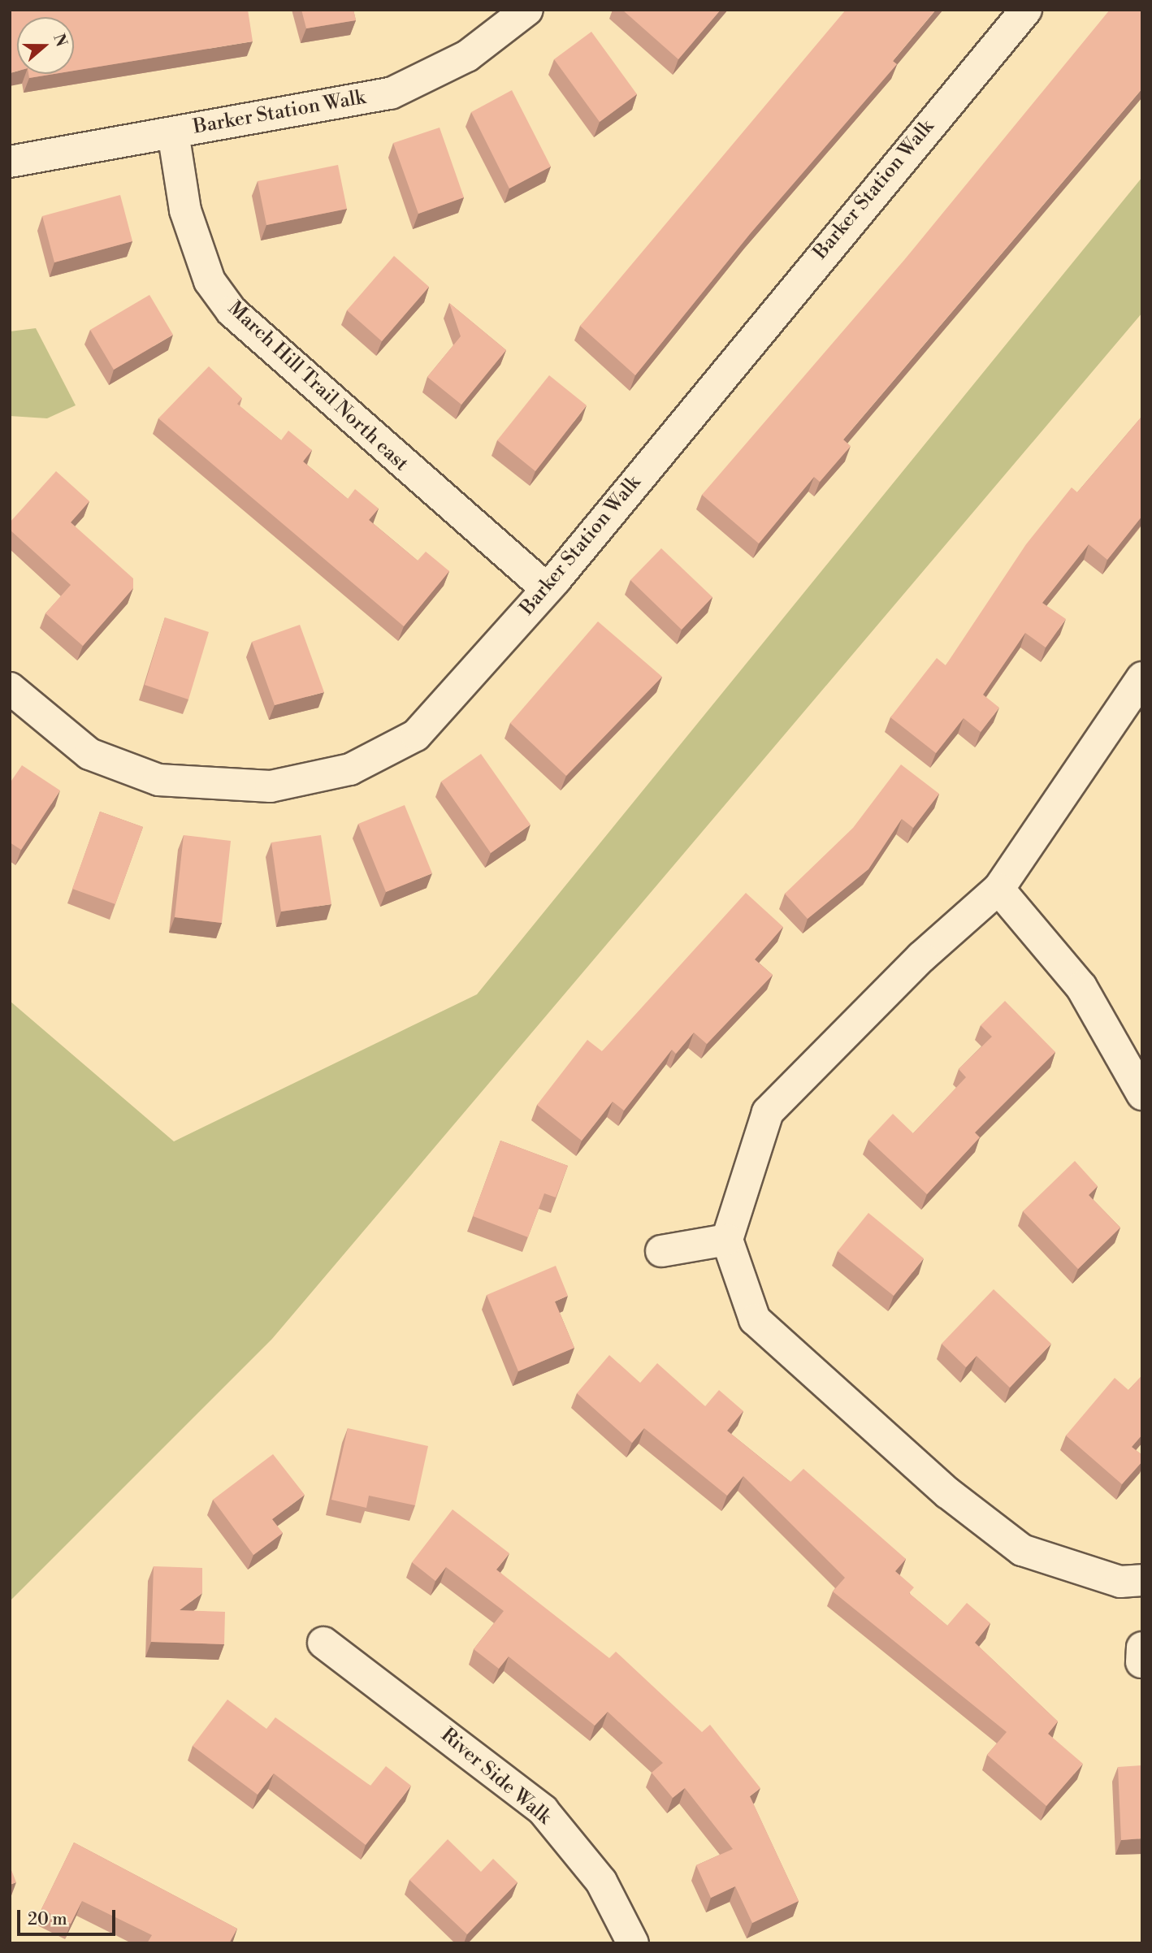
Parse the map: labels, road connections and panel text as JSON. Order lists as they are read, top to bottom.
{
  "streets": {
    "street": ["Barker Station Walk", "March Hill Trail North east", "River Side Walk"]
  },
  "crossings": [
    ["Barker Station Walk", "March Hill Trail North east"]
  ],
  "scale_bar": "20 m",
  "north": "right"
}
